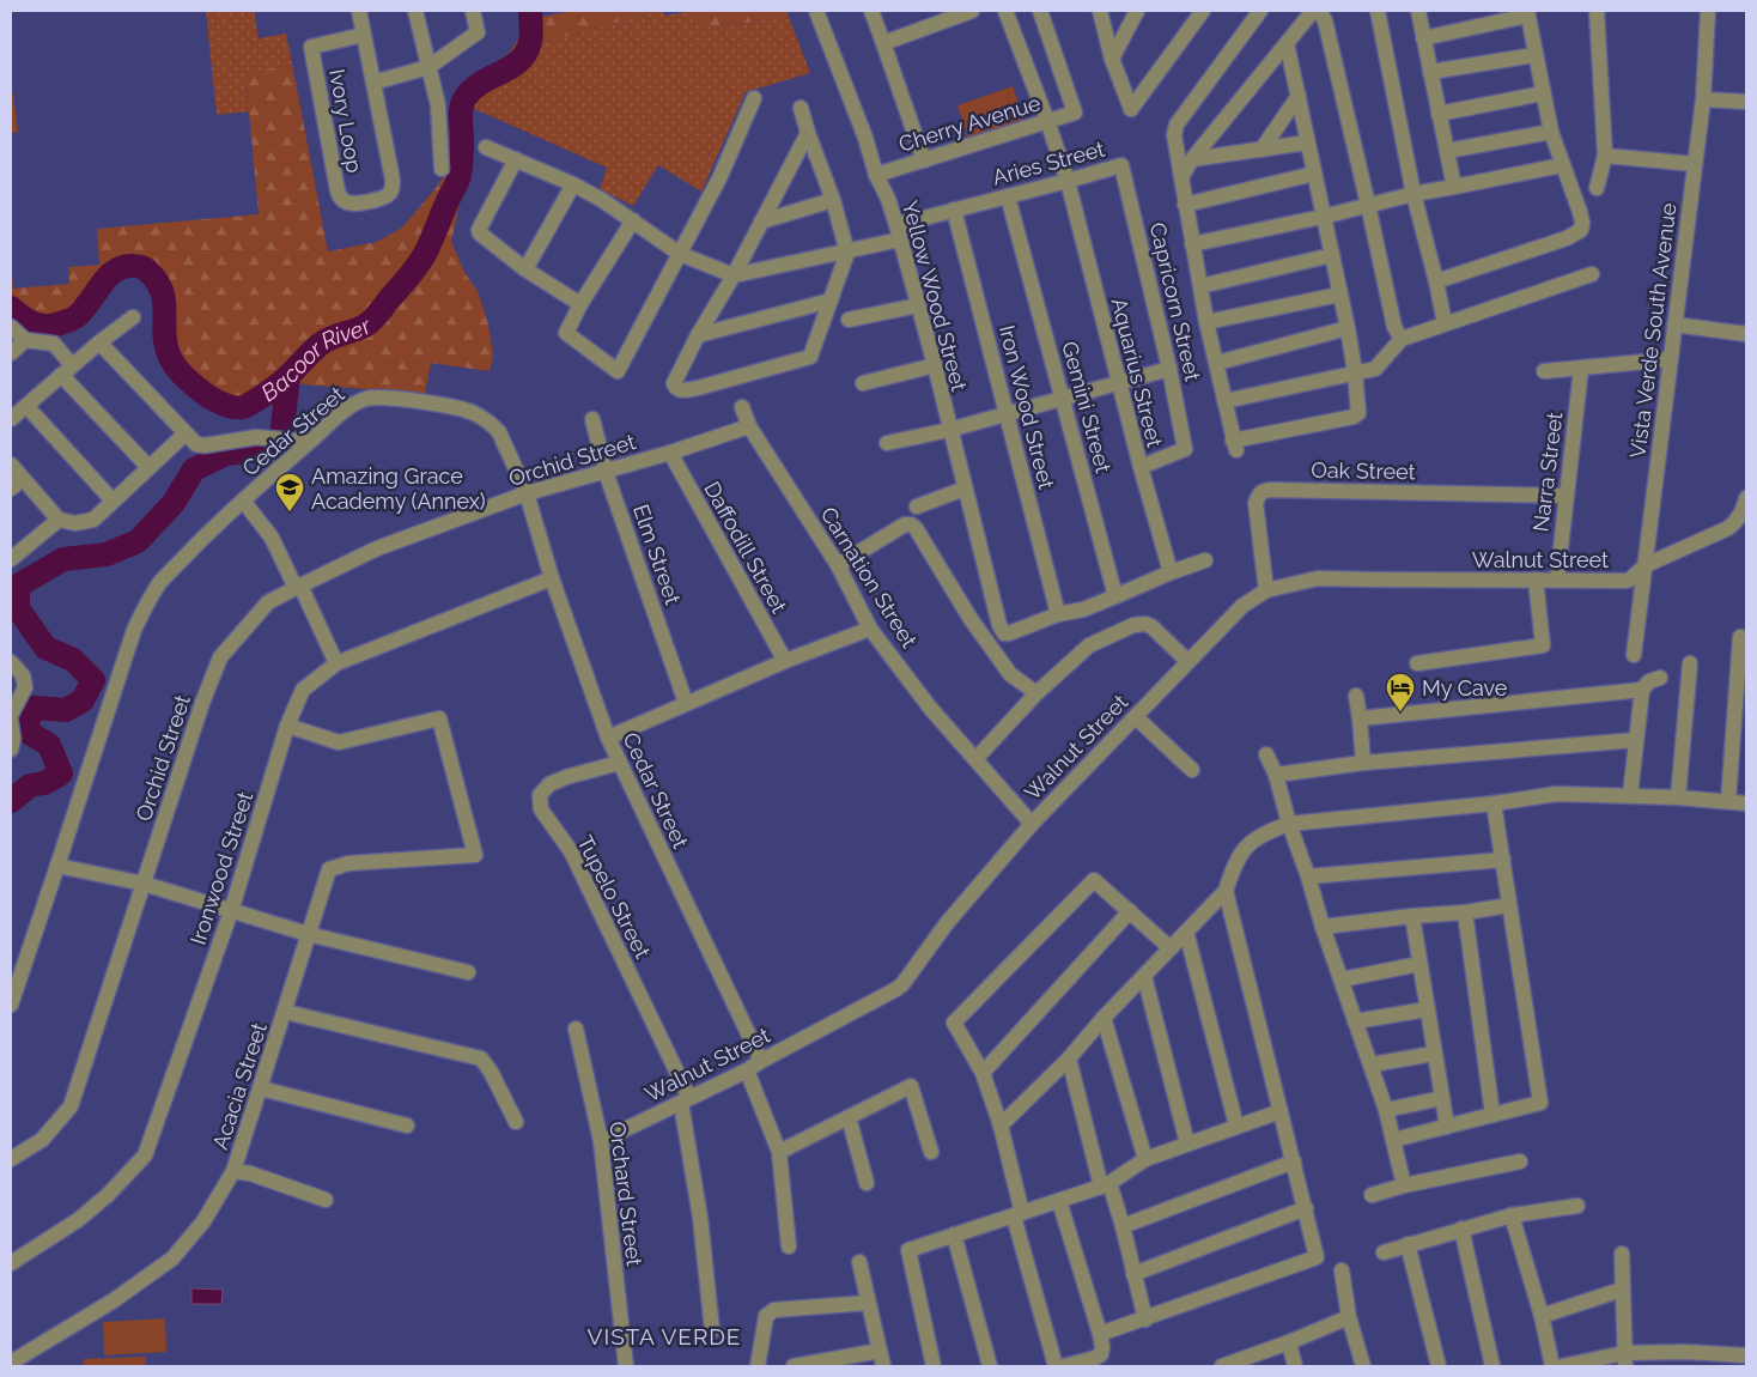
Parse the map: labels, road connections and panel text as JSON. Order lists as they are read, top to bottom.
{
  "streets": {
    "street": [
      "Ivory Loop",
      "Cherry Avenue",
      "Aries Street",
      "Yellow Wood Street",
      "Capricorn Street",
      "Vista Verde South Avenue",
      "Aquarius Street",
      "Iron Wood Street",
      "Gemini Street",
      "Cedar Street",
      "Orchid Street",
      "Oak Street",
      "Narra Street",
      "Daffodill Street",
      "Elm Street",
      "Walnut Street",
      "Carnation Street",
      "Ironwood Street",
      "Tupelo Street",
      "Acacia Street",
      "Orchard Street"
    ]
  },
  "crossings": [
    ["Cherry Avenue", "Yellow Wood Street"],
    ["Cherry Avenue", "Aquarius Street"],
    ["Aries Street", "Yellow Wood Street"],
    ["Aries Street", "Capricorn Street"],
    ["Aries Street", "Aquarius Street"],
    ["Aries Street", "Iron Wood Street"],
    ["Aries Street", "Gemini Street"],
    ["Yellow Wood Street", "Iron Wood Street"],
    ["Capricorn Street", "Aquarius Street"],
    ["Vista Verde South Avenue", "Walnut Street"],
    ["Cedar Street", "Orchid Street"],
    ["Cedar Street", "Walnut Street"],
    ["Cedar Street", "Ironwood Street"],
    ["Cedar Street", "Tupelo Street"],
    ["Orchid Street", "Daffodill Street"],
    ["Orchid Street", "Elm Street"],
    ["Orchid Street", "Carnation Street"],
    ["Oak Street", "Narra Street"],
    ["Oak Street", "Walnut Street"],
    ["Narra Street", "Walnut Street"],
    ["Walnut Street", "Carnation Street"],
    ["Walnut Street", "Tupelo Street"],
    ["Walnut Street", "Orchard Street"],
    ["Ironwood Street", "Acacia Street"]
  ],
  "districts": ["VISTA VERDE"],
  "water": ["Bacoor River"],
  "places": {
    "school or university": ["Amazing Grace Academy (Annex)"],
    "hotel": ["My Cave"]
  }
}
